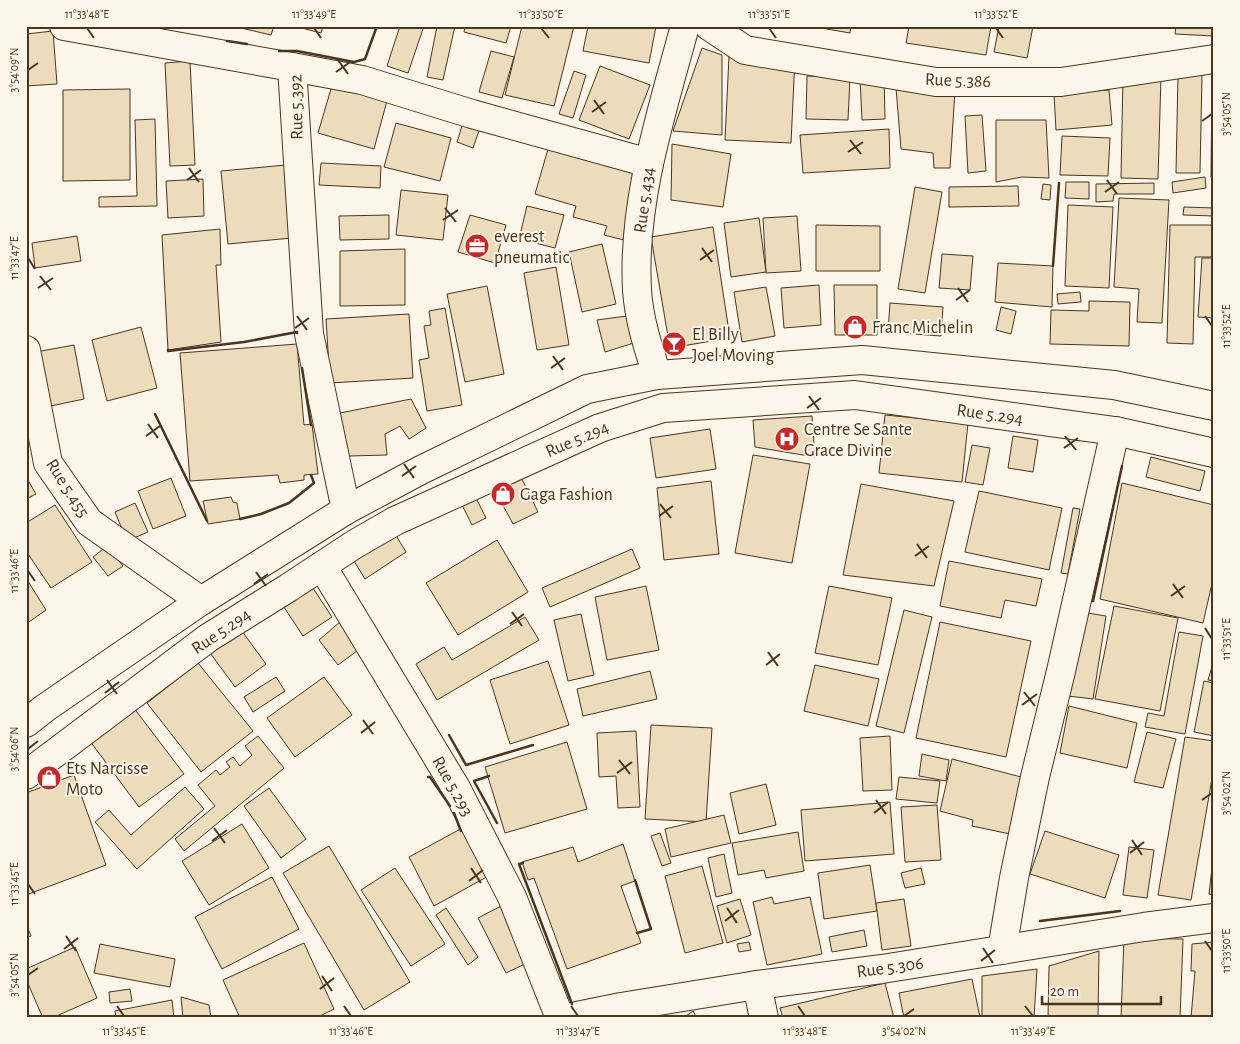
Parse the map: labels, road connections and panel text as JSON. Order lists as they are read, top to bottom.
{
  "streets": {
    "street": [
      "Rue 5.386",
      "Rue 5.392",
      "Rue 5.434",
      "Rue 5.294",
      "Rue 5.455",
      "Rue 5.293",
      "Rue 5.306"
    ]
  },
  "crossings": [
    ["Rue 5.392", "Rue 5.434"],
    ["Rue 5.392", "Rue 5.294"],
    ["Rue 5.434", "Rue 5.294"],
    ["Rue 5.294", "Rue 5.455"],
    ["Rue 5.294", "Rue 5.293"]
  ],
  "places": {
    "office": ["everest pneumatic"],
    "shop": ["Franc Michelin", "Gaga Fashion", "Ets Narcisse Moto"],
    "bar": ["El Billy Joel Moving"],
    "hospital": ["Centre Se Sante Grace Divine"]
  },
  "scale_bar": "20 m",
  "coordinates": [
    "11°33'48\"E",
    "11°33'49\"E",
    "11°33'50\"E",
    "11°33'51\"E",
    "11°33'52\"E",
    "3°54'09\"N",
    "3°54'05\"N",
    "11°33'47\"E",
    "11°33'46\"E",
    "3°54'06\"N",
    "3°54'02\"N",
    "11°33'45\"E"
  ]
}
